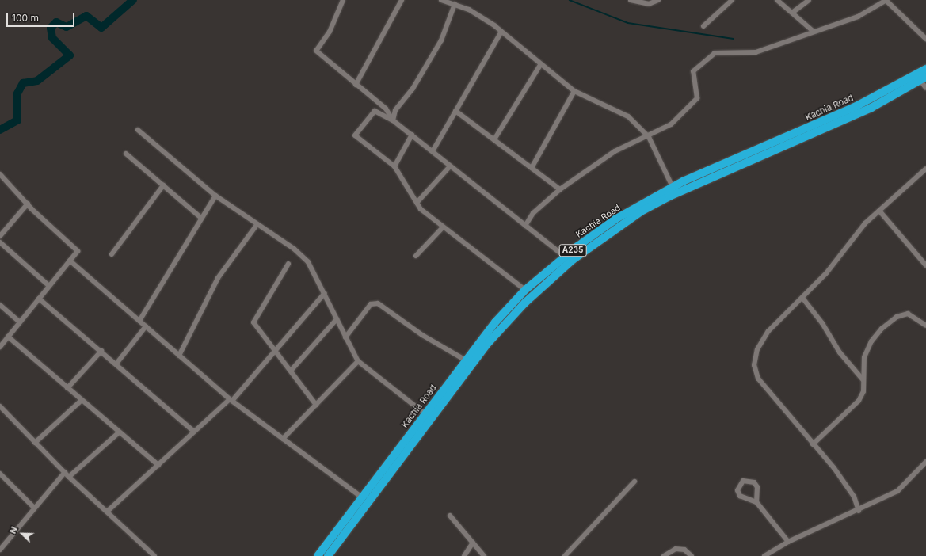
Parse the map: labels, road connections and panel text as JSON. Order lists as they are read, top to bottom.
{
  "streets": {
    "highway": ["Kachia Road", "A235"]
  },
  "scale_bar": "100 m",
  "north": "top left"
}
